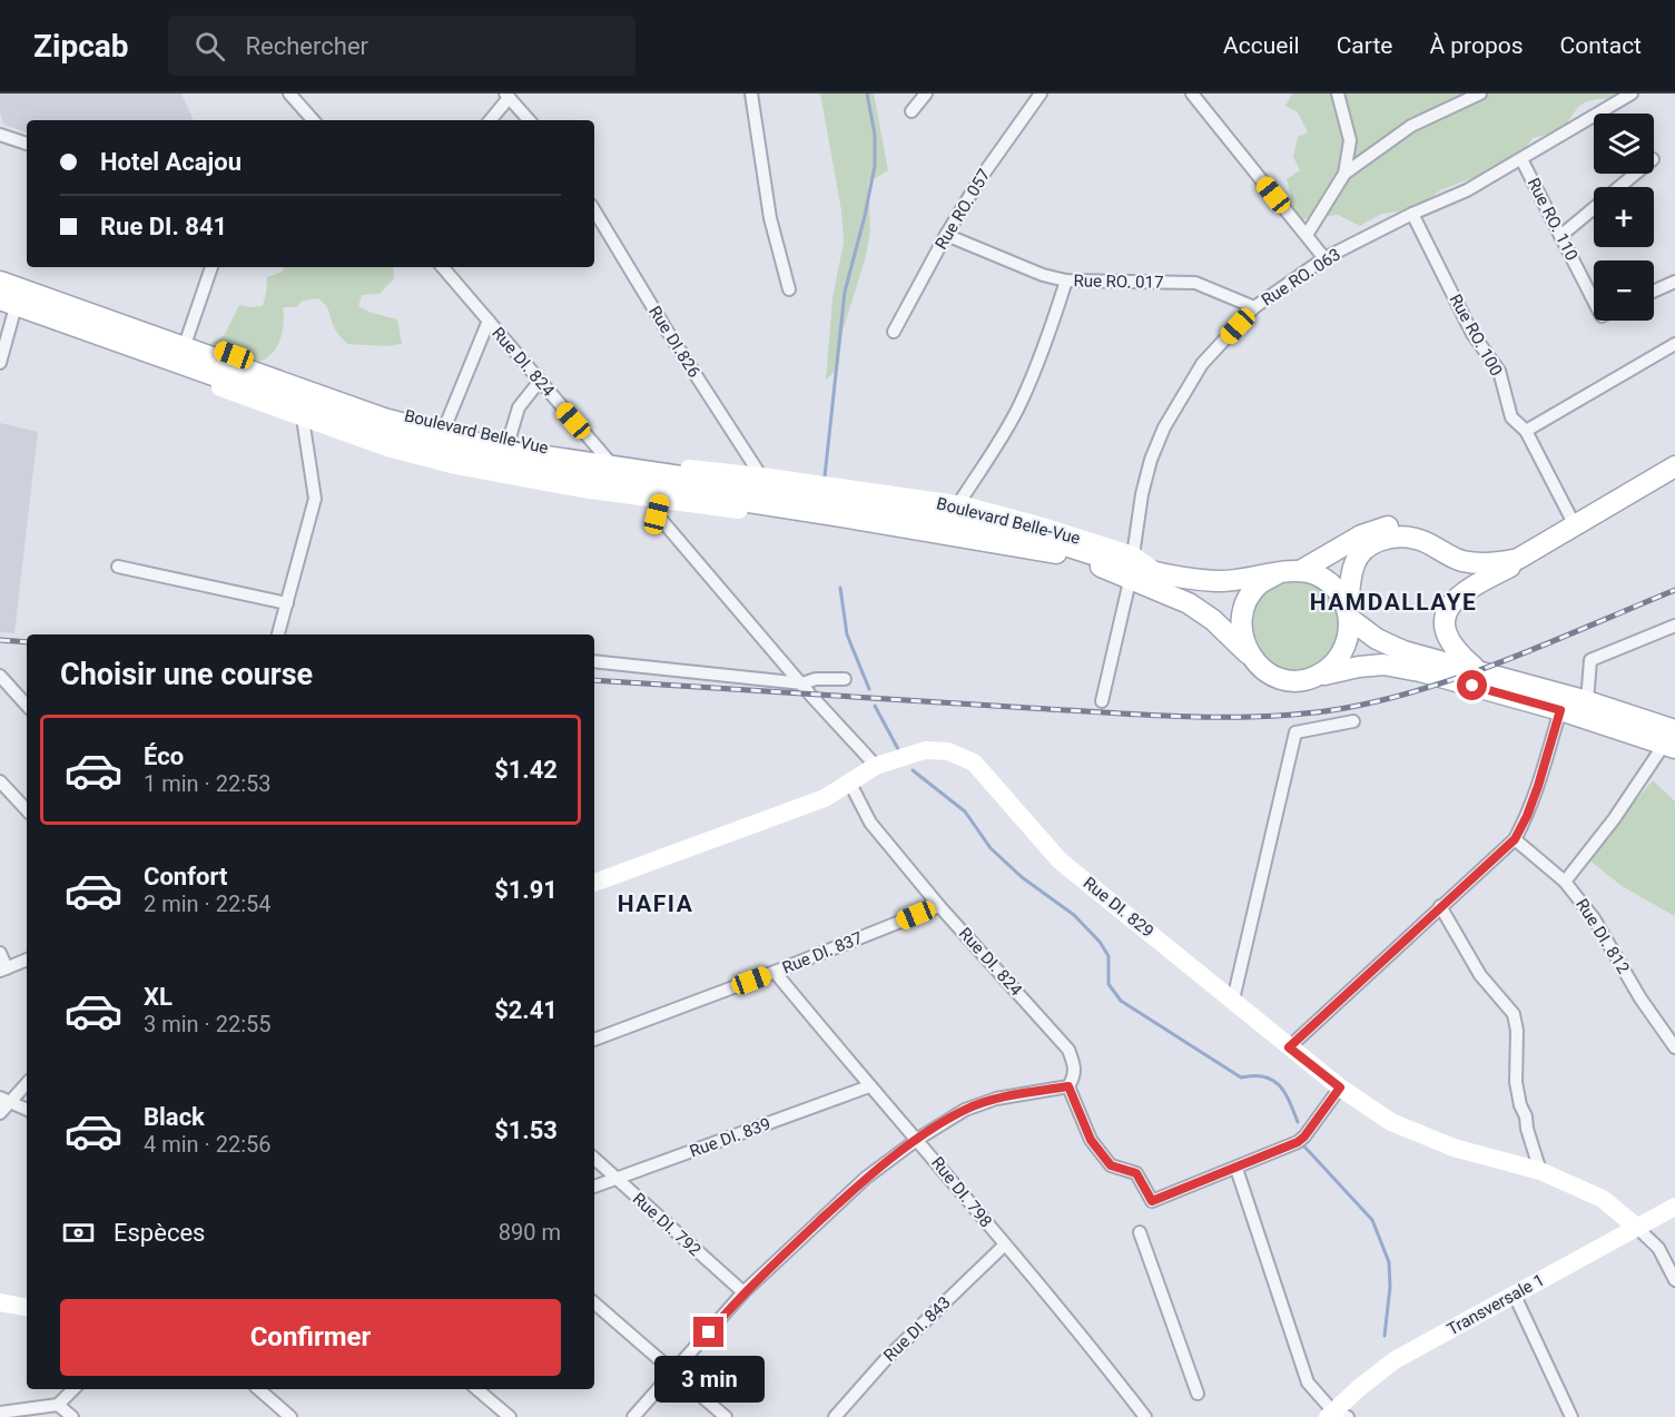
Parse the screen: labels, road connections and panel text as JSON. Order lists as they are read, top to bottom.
{
  "streets": {
    "main road": ["Boulevard Belle-Vue"],
    "street": [
      "Rue RO. 057",
      "Rue RO. 110",
      "Rue RO. 063",
      "Rue RO. 017",
      "Rue RO. 100",
      "Rue DI.826",
      "Rue DI. 824",
      "Rue DI. 829",
      "Rue DI. 812",
      "Rue DI. 837",
      "Rue DI. 839",
      "Rue DI. 798",
      "Rue DI. 792",
      "Transversale 1",
      "Rue DI. 843"
    ]
  },
  "crossings": [
    ["Rue RO. 057", "Rue RO. 017"],
    ["Rue RO. 110", "Rue RO. 063"],
    ["Rue RO. 063", "Rue RO. 017"],
    ["Rue RO. 063", "Rue RO. 100"],
    ["Rue RO. 063", "Boulevard Belle-Vue"],
    ["Rue DI.826", "Boulevard Belle-Vue"],
    ["Rue DI. 824", "Boulevard Belle-Vue"],
    ["Rue DI. 824", "Rue DI. 829"],
    ["Rue DI. 824", "Rue DI. 837"],
    ["Rue DI. 829", "Transversale 1"],
    ["Rue DI. 837", "Rue DI. 798"],
    ["Rue DI. 839", "Rue DI. 798"],
    ["Rue DI. 839", "Rue DI. 792"],
    ["Rue DI. 798", "Rue DI. 843"]
  ],
  "districts": ["HAMDALLAYE", "HAFIA"],
  "page": {
    "header": "Zipcab",
    "search": "Rechercher",
    "nav": [
      "Accueil",
      "Carte",
      "À propos",
      "Contact"
    ],
    "map_buttons": ["+", "−"],
    "banner": ["Hotel Acajou", "Rue DI. 841"],
    "heading": "Choisir une course",
    "list": [
      {
        "name": "Éco",
        "note": "1 min · 22:53",
        "value": "$1.42"
      },
      {
        "name": "Confort",
        "note": "2 min · 22:54",
        "value": "$1.91"
      },
      {
        "name": "XL",
        "note": "3 min · 22:55",
        "value": "$2.41"
      },
      {
        "name": "Black",
        "note": "4 min · 22:56",
        "value": "$1.53"
      }
    ],
    "pay": ["Espèces", "890 m"],
    "buttons": "Confirmer",
    "bubble": "3 min"
  }
}
